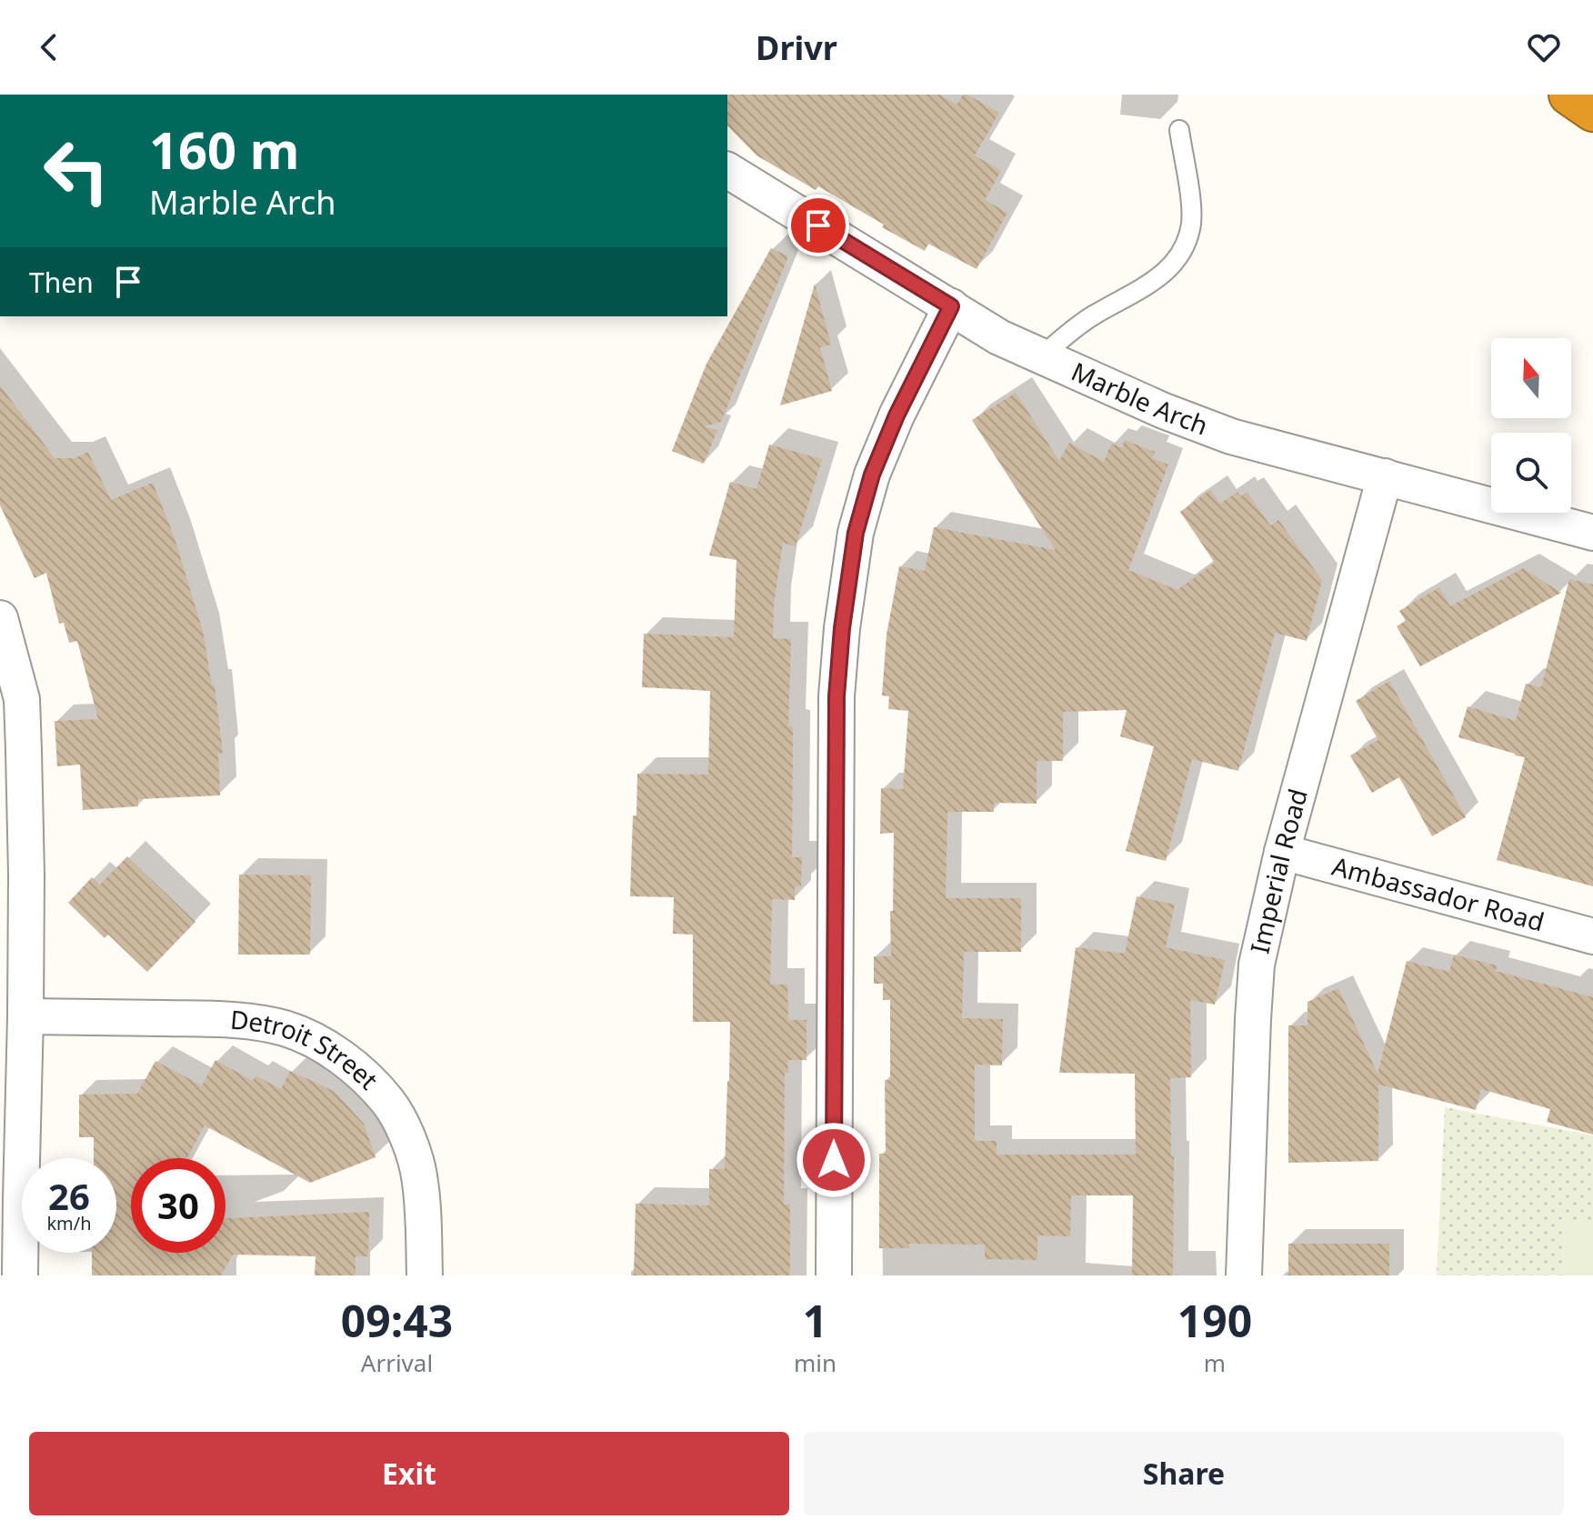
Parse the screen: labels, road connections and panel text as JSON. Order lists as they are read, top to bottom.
{
  "streets": {
    "street": [
      "Marble Arch",
      "Imperial Road",
      "Ambassador Road",
      "Detroit Street"
    ]
  },
  "crossings": [
    ["Marble Arch", "Imperial Road"],
    ["Imperial Road", "Ambassador Road"]
  ],
  "north": "top",
  "page": {
    "header": "Drivr",
    "turn": ["160 m", "Marble Arch"],
    "then": "Then",
    "speed": "26 km/h",
    "limit": "30",
    "eta": [
      "09:43",
      "Arrival",
      "1",
      "min",
      "190",
      "m"
    ],
    "buttons": ["Exit", "Share"]
  }
}
